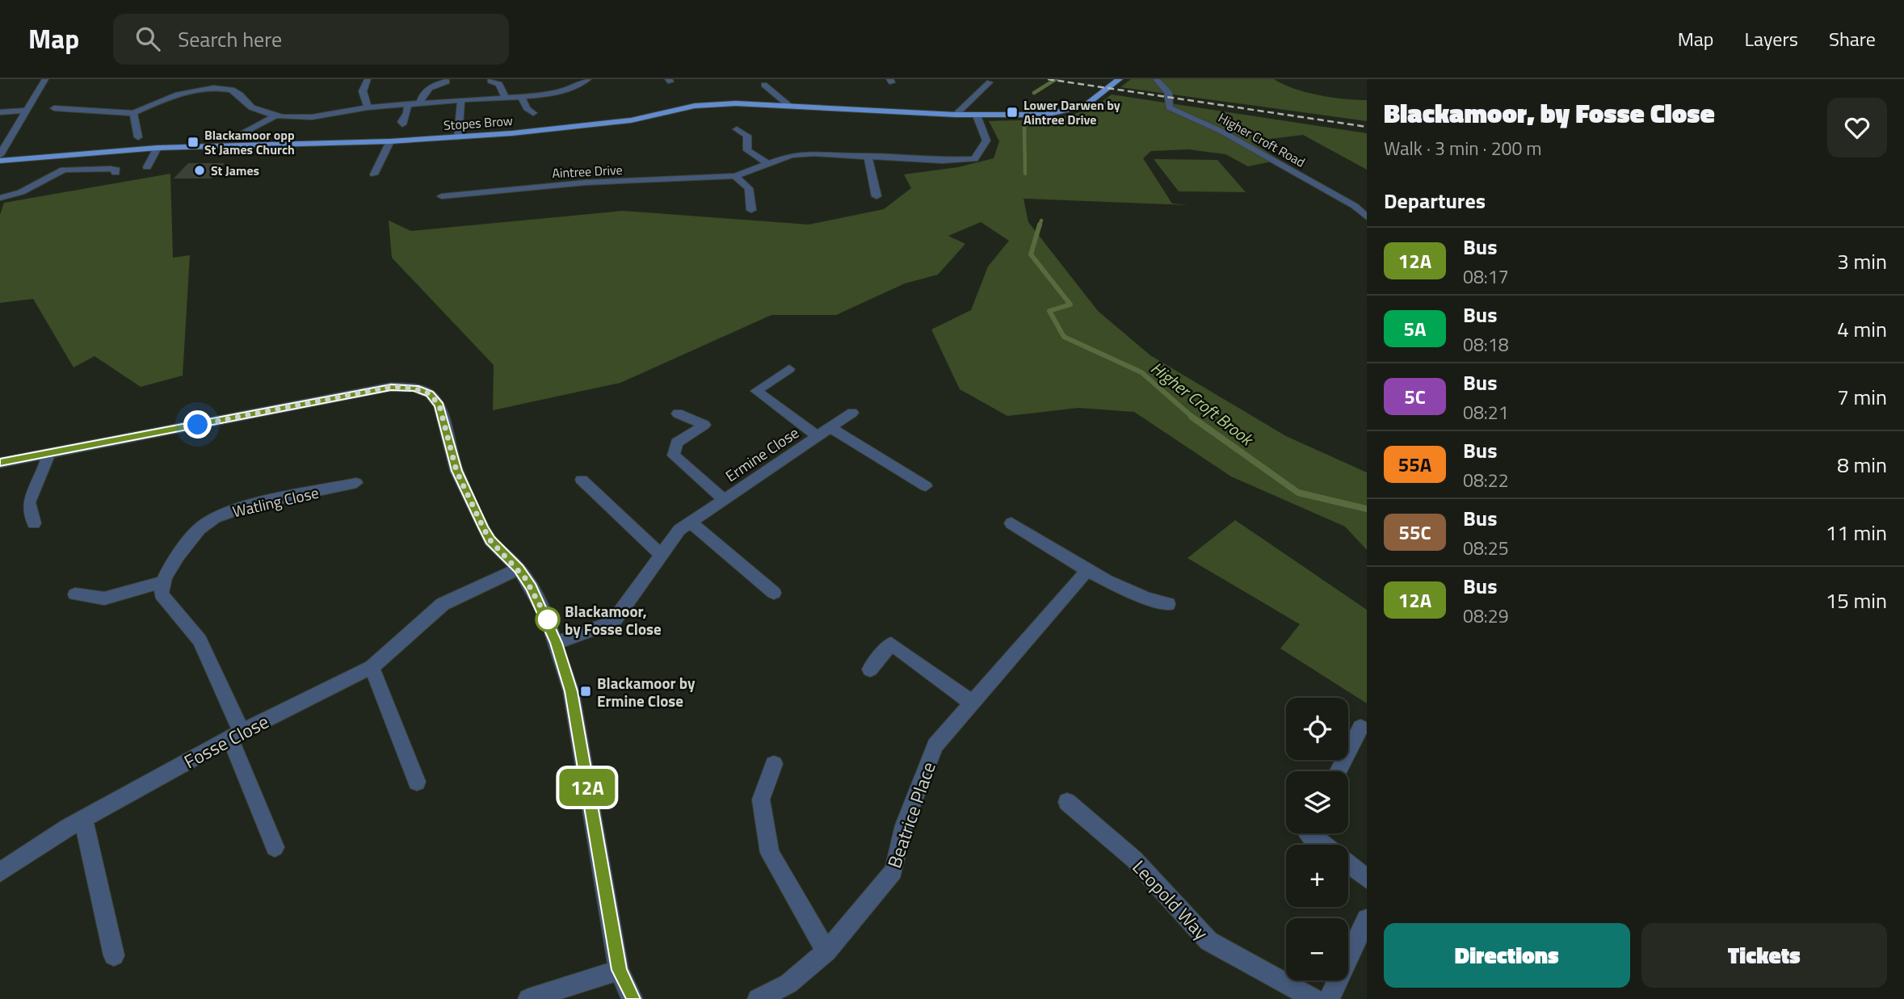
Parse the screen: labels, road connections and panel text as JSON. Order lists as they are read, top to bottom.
{
  "streets": {
    "main road": ["Stopes Brow"],
    "street": [
      "Higher Croft Road",
      "Aintree Drive",
      "Ermine Close",
      "Watling Close",
      "Fosse Close",
      "Beatrice Place",
      "Leopold Way"
    ]
  },
  "crossings": [
    ["Stopes Brow", "Aintree Drive"]
  ],
  "water": ["Higher Croft Brook"],
  "places": {
    "transit": ["Lower Darwen by Aintree Drive", "Blackamoor opp St James Church", "Blackamoor by Ermine Close"],
    "other": ["St James", "Blackamoor, by Fosse Close"]
  },
  "lines": ["bus line 12A"],
  "page": {
    "header": "Map",
    "search": "Search here",
    "nav": ["Map", "Layers", "Share"],
    "on_map": "12A",
    "heading": [
      ["Blackamoor, by Fosse Close", "Walk · 3 min · 200 m"],
      "Departures"
    ],
    "list": [
      {
        "mark": "12A",
        "name": "Bus",
        "note": "08:17",
        "value": "3 min"
      },
      {
        "mark": "5A",
        "name": "Bus",
        "note": "08:18",
        "value": "4 min"
      },
      {
        "mark": "5C",
        "name": "Bus",
        "note": "08:21",
        "value": "7 min"
      },
      {
        "mark": "55A",
        "name": "Bus",
        "note": "08:22",
        "value": "8 min"
      },
      {
        "mark": "55C",
        "name": "Bus",
        "note": "08:25",
        "value": "11 min"
      },
      {
        "mark": "12A",
        "name": "Bus",
        "note": "08:29",
        "value": "15 min"
      }
    ],
    "map_buttons": ["+", "−"],
    "buttons": ["Directions", "Tickets"]
  }
}
